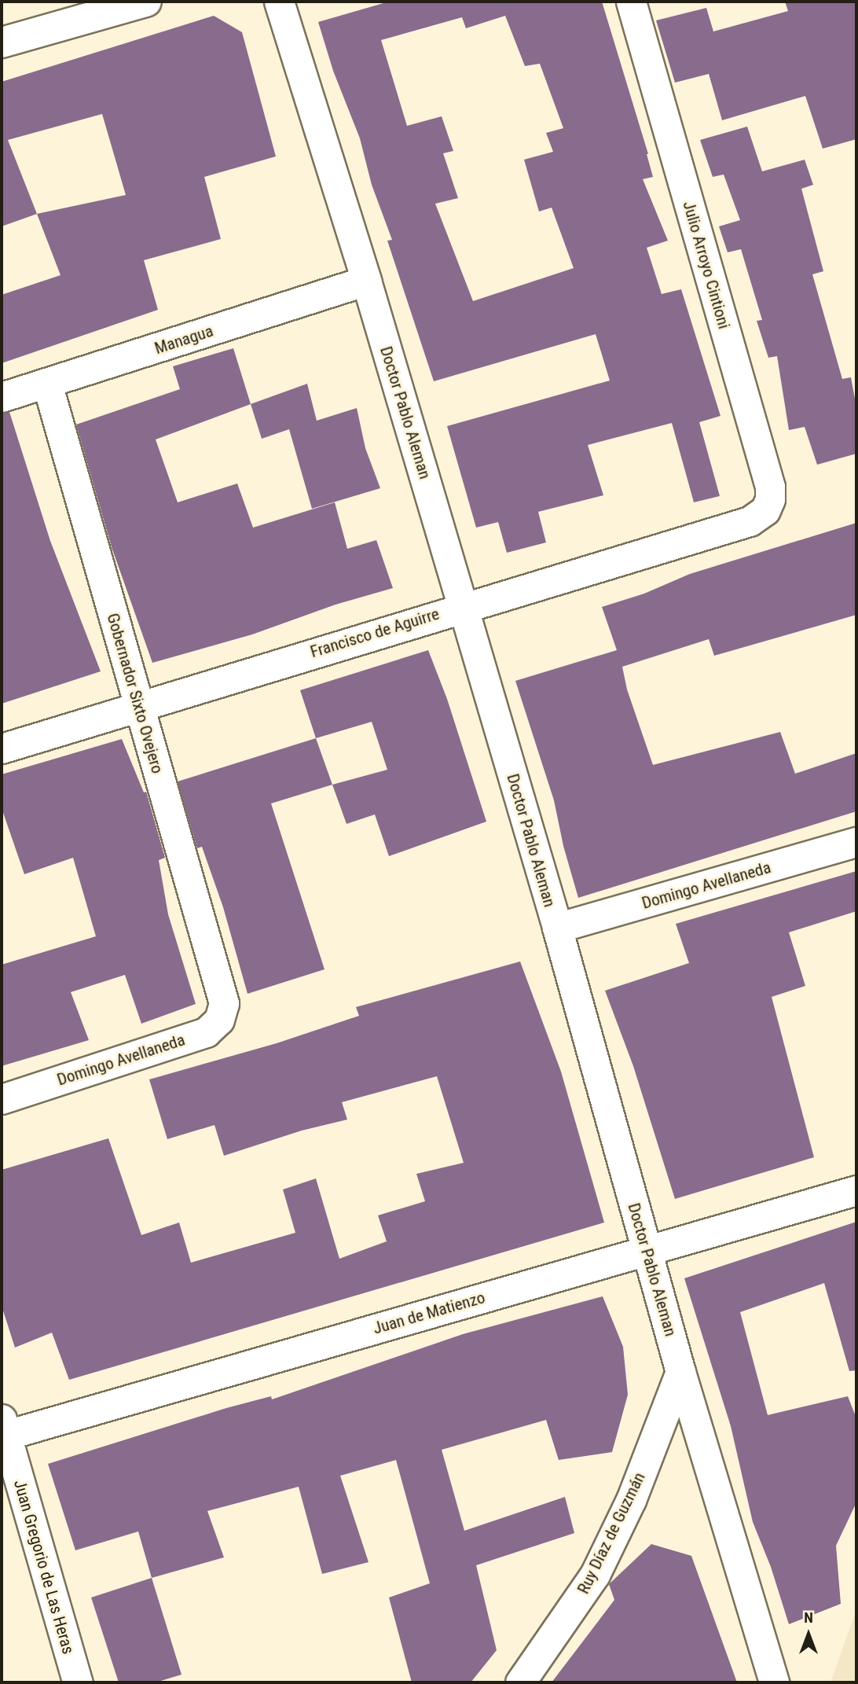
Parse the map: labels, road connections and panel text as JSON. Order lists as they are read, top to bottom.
{
  "streets": {
    "street": [
      "Julio Arroyo Cintioni",
      "Managua",
      "Doctor Pablo Aleman",
      "Francisco de Aguirre",
      "Gobernador Sixto Ovejero",
      "Domingo Avellaneda",
      "Juan de Matienzo",
      "Ruy Díaz de Guzmán",
      "Juan Gregorio de Las Heras"
    ]
  },
  "crossings": [
    ["Julio Arroyo Cintioni", "Francisco de Aguirre"],
    ["Managua", "Doctor Pablo Aleman"],
    ["Managua", "Gobernador Sixto Ovejero"],
    ["Doctor Pablo Aleman", "Francisco de Aguirre"],
    ["Doctor Pablo Aleman", "Domingo Avellaneda"],
    ["Doctor Pablo Aleman", "Juan de Matienzo"],
    ["Doctor Pablo Aleman", "Ruy Díaz de Guzmán"],
    ["Francisco de Aguirre", "Gobernador Sixto Ovejero"],
    ["Gobernador Sixto Ovejero", "Domingo Avellaneda"],
    ["Juan de Matienzo", "Juan Gregorio de Las Heras"]
  ],
  "north": "top"
}
